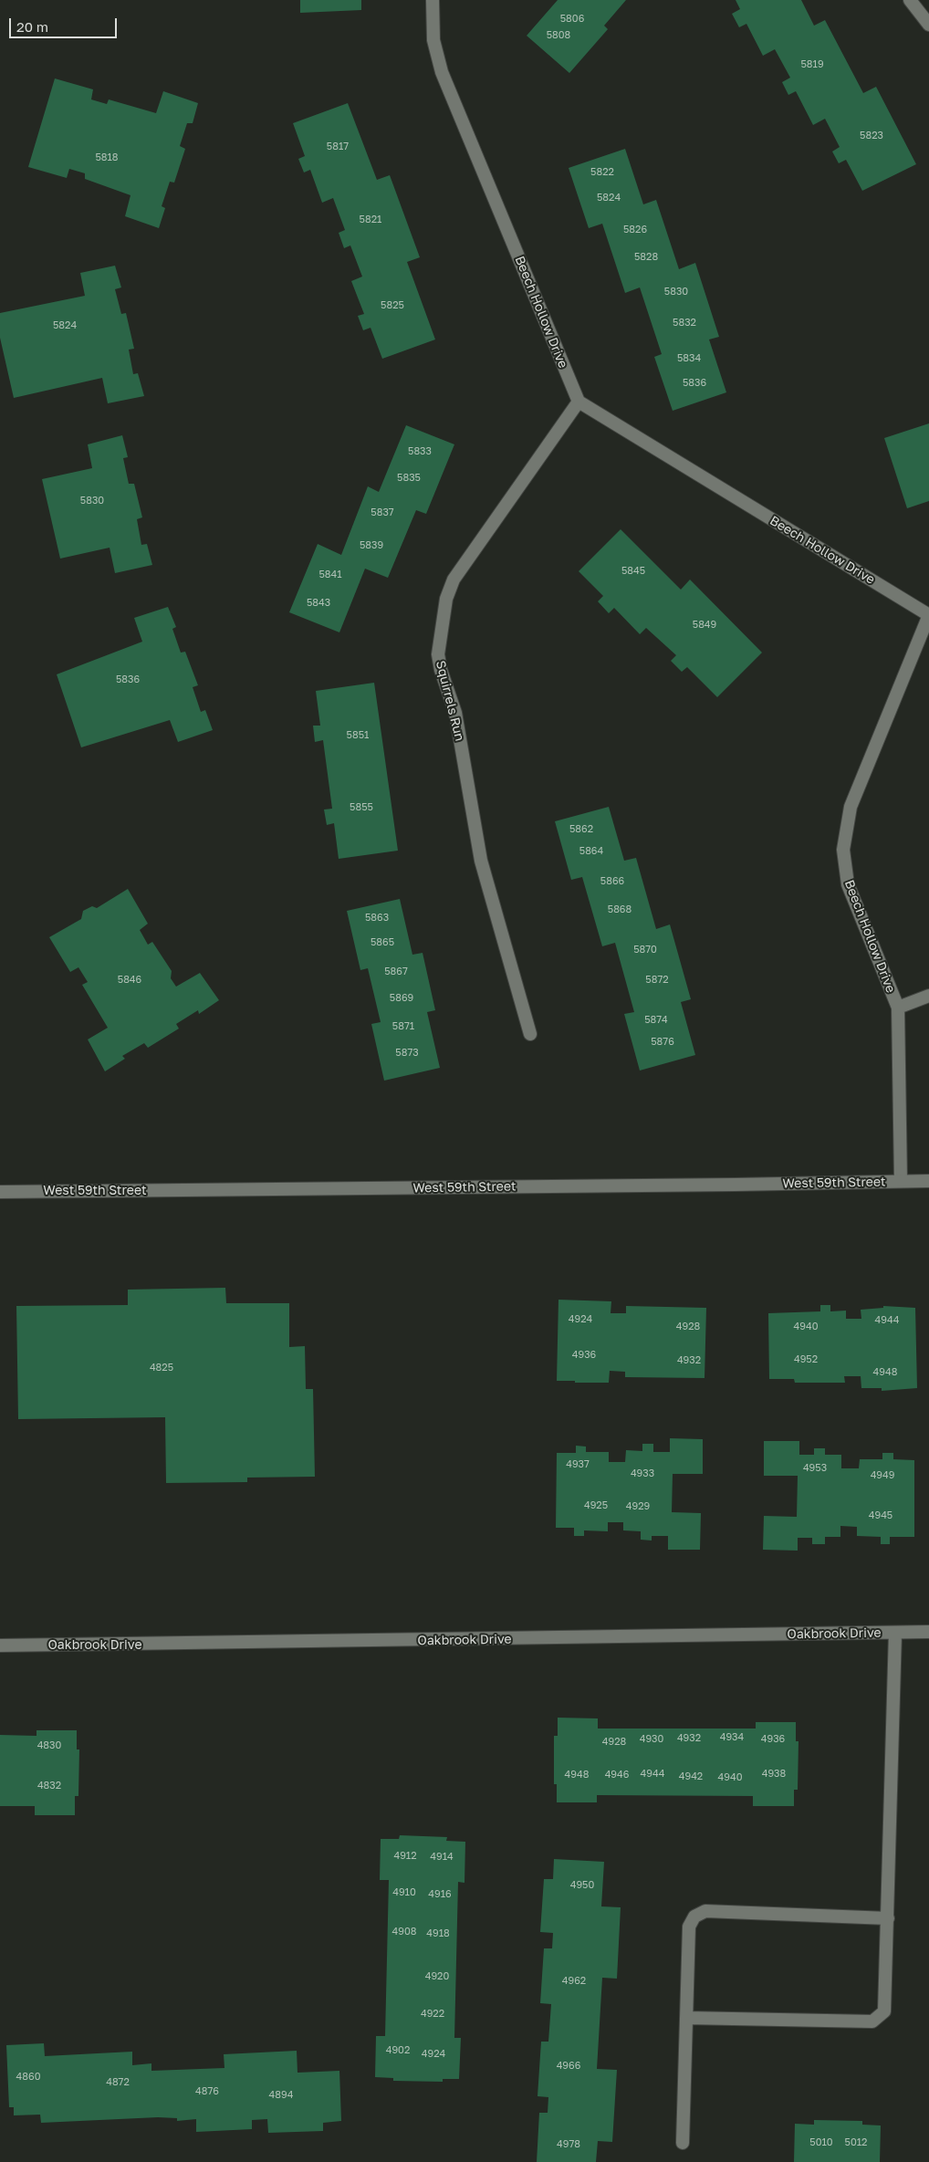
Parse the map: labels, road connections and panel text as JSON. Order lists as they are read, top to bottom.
{
  "streets": {
    "street": [
      "Beech Hollow Drive",
      "Squirrels Run",
      "West 59th Street",
      "Oakbrook Drive"
    ]
  },
  "crossings": [
    ["Beech Hollow Drive", "Squirrels Run"],
    ["Beech Hollow Drive", "West 59th Street"]
  ],
  "house_numbers": [
    "5806",
    "5808",
    "5819",
    "5823",
    "5817",
    "5818",
    "5822",
    "5824",
    "5821",
    "5826",
    "5828",
    "5830",
    "5825",
    "5832",
    "5824",
    "5834",
    "5836",
    "5833",
    "5835",
    "5830",
    "5837",
    "5839",
    "5845",
    "5841",
    "5843",
    "5849",
    "5836",
    "5851",
    "5855",
    "5862",
    "5864",
    "5866",
    "5868",
    "5863",
    "5865",
    "5870",
    "5867",
    "5846",
    "5872",
    "5869",
    "5874",
    "5871",
    "5876",
    "5873",
    "4924",
    "4944",
    "4928",
    "4940",
    "4936",
    "4952",
    "4932",
    "4825",
    "4948",
    "4937",
    "4953",
    "4933",
    "4949",
    "4925",
    "4929",
    "4945",
    "4934",
    "4932",
    "4930",
    "4936",
    "4928",
    "4830",
    "4944",
    "4938",
    "4948",
    "4946",
    "4942",
    "4940",
    "4832",
    "4912",
    "4914",
    "4950",
    "4910",
    "4916",
    "4908",
    "4918",
    "4920",
    "4962",
    "4922",
    "4902",
    "4924",
    "4966",
    "4860",
    "4872",
    "4876",
    "4894",
    "5010",
    "5012",
    "4978"
  ],
  "scale_bar": "20 m"
}
